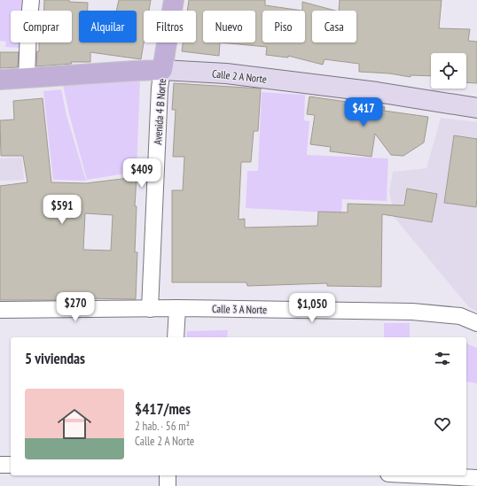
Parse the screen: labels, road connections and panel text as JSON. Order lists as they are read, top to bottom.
{
  "streets": {
    "main road": ["Calle 2 A Norte", "Avenida 4 B Norte"],
    "street": ["Calle 3 A Norte"]
  },
  "crossings": [
    ["Calle 2 A Norte", "Avenida 4 B Norte"],
    ["Avenida 4 B Norte", "Calle 3 A Norte"]
  ],
  "page": {
    "chip": [
      "Comprar",
      "Alquilar",
      "Filtros",
      "Nuevo",
      "Piso",
      "Casa"
    ],
    "price": [
      "$417",
      "$409",
      "$591",
      "$270",
      "$1,050"
    ],
    "heading": "5 viviendas",
    "list": [
      {
        "name": "$417/mes",
        "note": "2 hab. · 56 m² · Calle 2 A Norte"
      }
    ]
  }
}
